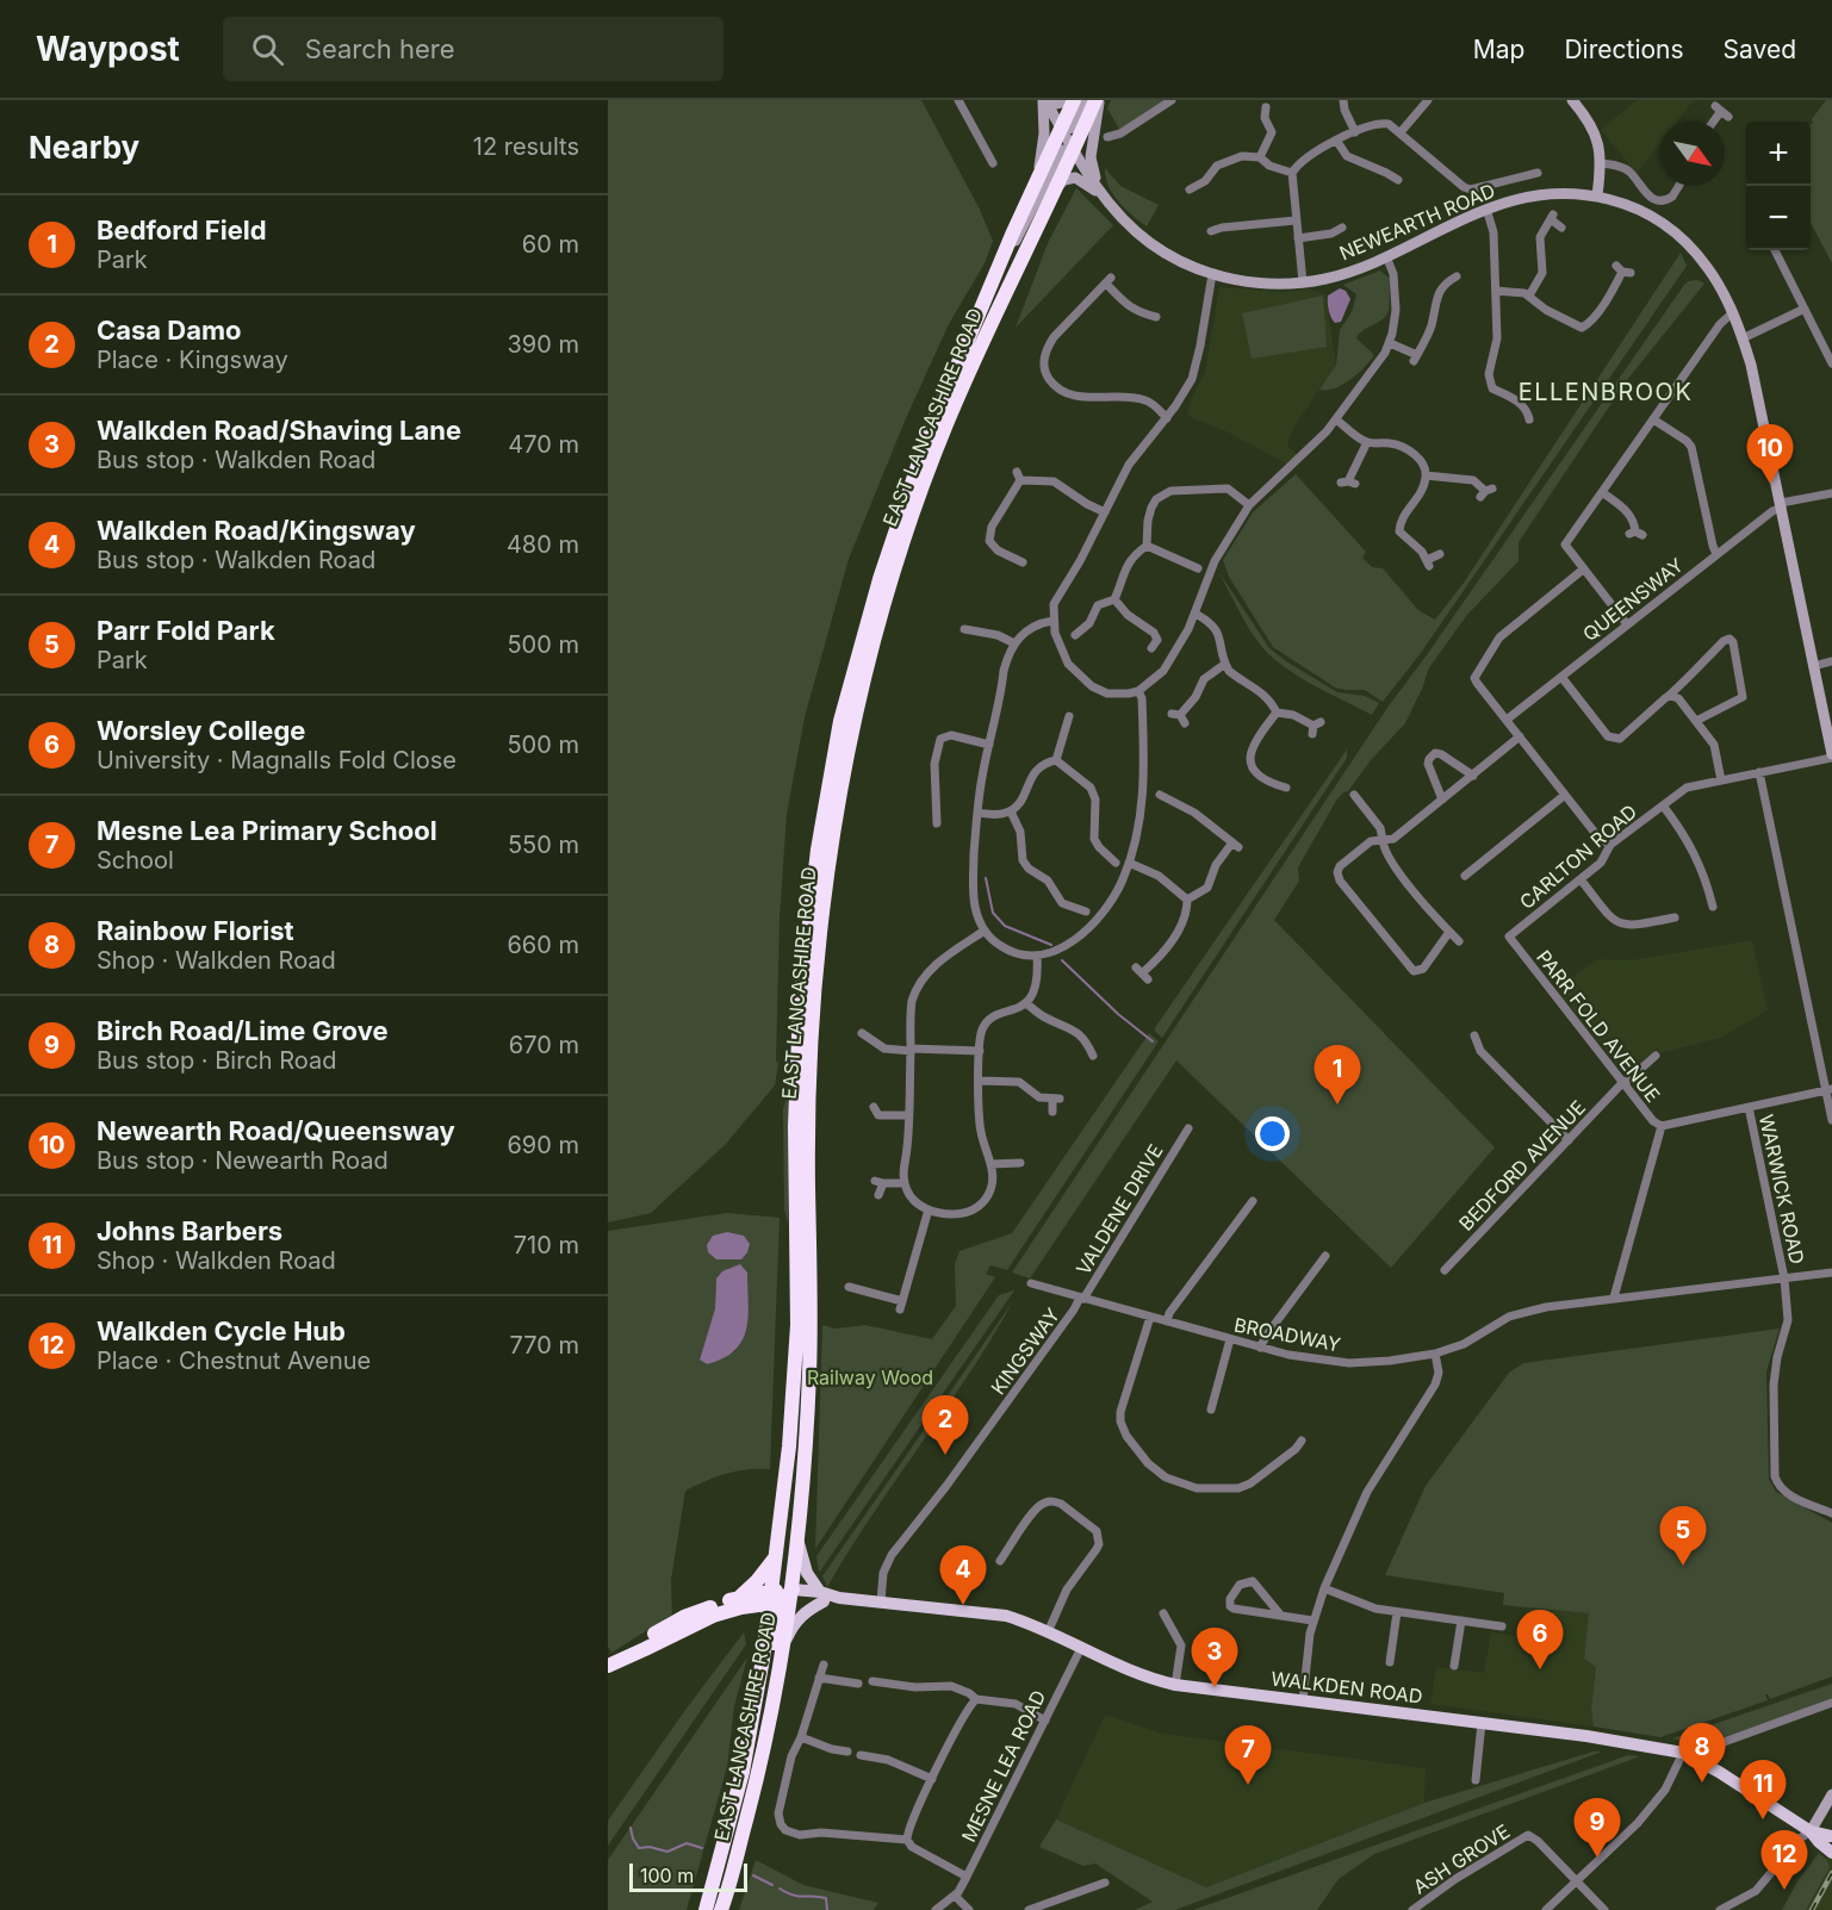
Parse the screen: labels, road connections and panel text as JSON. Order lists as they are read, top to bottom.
{
  "streets": {
    "highway": ["EAST LANCASHIRE ROAD", "WALKDEN ROAD"],
    "main road": ["NEWEARTH ROAD"],
    "street": [
      "QUEENSWAY",
      "CARLTON ROAD",
      "PARR FOLD AVENUE",
      "BEDFORD AVENUE",
      "WARWICK ROAD",
      "VALDENE DRIVE",
      "BROADWAY",
      "KINGSWAY",
      "MESNE LEA ROAD",
      "ASH GROVE"
    ]
  },
  "crossings": [
    ["NEWEARTH ROAD", "EAST LANCASHIRE ROAD"],
    ["NEWEARTH ROAD", "QUEENSWAY"],
    ["NEWEARTH ROAD", "CARLTON ROAD"],
    ["EAST LANCASHIRE ROAD", "WALKDEN ROAD"],
    ["CARLTON ROAD", "PARR FOLD AVENUE"],
    ["PARR FOLD AVENUE", "BEDFORD AVENUE"],
    ["PARR FOLD AVENUE", "BROADWAY"],
    ["WARWICK ROAD", "BROADWAY"],
    ["VALDENE DRIVE", "BROADWAY"],
    ["VALDENE DRIVE", "KINGSWAY"],
    ["BROADWAY", "KINGSWAY"],
    ["KINGSWAY", "WALKDEN ROAD"],
    ["WALKDEN ROAD", "MESNE LEA ROAD"]
  ],
  "districts": ["ELLENBROOK"],
  "parks": ["Railway Wood"],
  "scale_bar": "100 m",
  "north": "bottom right",
  "page": {
    "header": "Waypost",
    "search": "Search here",
    "nav": ["Map", "Directions", "Saved"],
    "heading": ["Nearby", "12 results"],
    "map_buttons": ["+", "−"],
    "list": [
      {
        "mark": "1",
        "name": "Bedford Field",
        "note": "Park",
        "value": "60 m"
      },
      {
        "mark": "2",
        "name": "Casa Damo",
        "note": "Place · Kingsway",
        "value": "390 m"
      },
      {
        "mark": "3",
        "name": "Walkden Road/Shaving Lane",
        "note": "Bus stop · Walkden Road",
        "value": "470 m"
      },
      {
        "mark": "4",
        "name": "Walkden Road/Kingsway",
        "note": "Bus stop · Walkden Road",
        "value": "480 m"
      },
      {
        "mark": "5",
        "name": "Parr Fold Park",
        "note": "Park",
        "value": "500 m"
      },
      {
        "mark": "6",
        "name": "Worsley College",
        "note": "University · Magnalls Fold Close",
        "value": "500 m"
      },
      {
        "mark": "7",
        "name": "Mesne Lea Primary School",
        "note": "School",
        "value": "550 m"
      },
      {
        "mark": "8",
        "name": "Rainbow Florist",
        "note": "Shop · Walkden Road",
        "value": "660 m"
      },
      {
        "mark": "9",
        "name": "Birch Road/Lime Grove",
        "note": "Bus stop · Birch Road",
        "value": "670 m"
      },
      {
        "mark": "10",
        "name": "Newearth Road/Queensway",
        "note": "Bus stop · Newearth Road",
        "value": "690 m"
      },
      {
        "mark": "11",
        "name": "Johns Barbers",
        "note": "Shop · Walkden Road",
        "value": "710 m"
      },
      {
        "mark": "12",
        "name": "Walkden Cycle Hub",
        "note": "Place · Chestnut Avenue",
        "value": "770 m"
      }
    ],
    "pins": [
      "10",
      "1",
      "2",
      "5",
      "4",
      "6",
      "3",
      "8",
      "7",
      "11",
      "9",
      "12"
    ],
    "scale": "100 m"
  }
}
